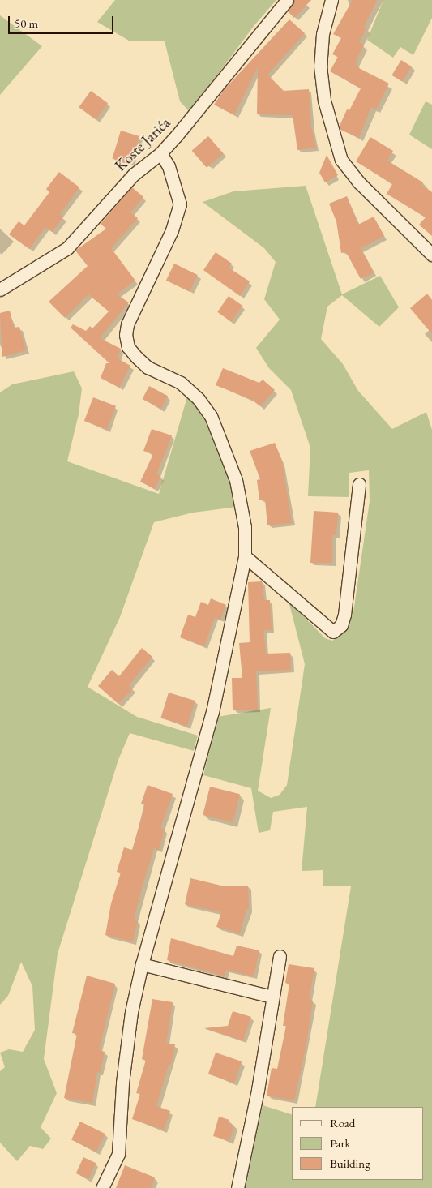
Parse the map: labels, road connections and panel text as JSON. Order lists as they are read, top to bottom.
{
  "streets": {
    "street": ["Koste Jarića"]
  },
  "legend": ["Road", "Park", "Building"],
  "scale_bar": "50 m"
}
